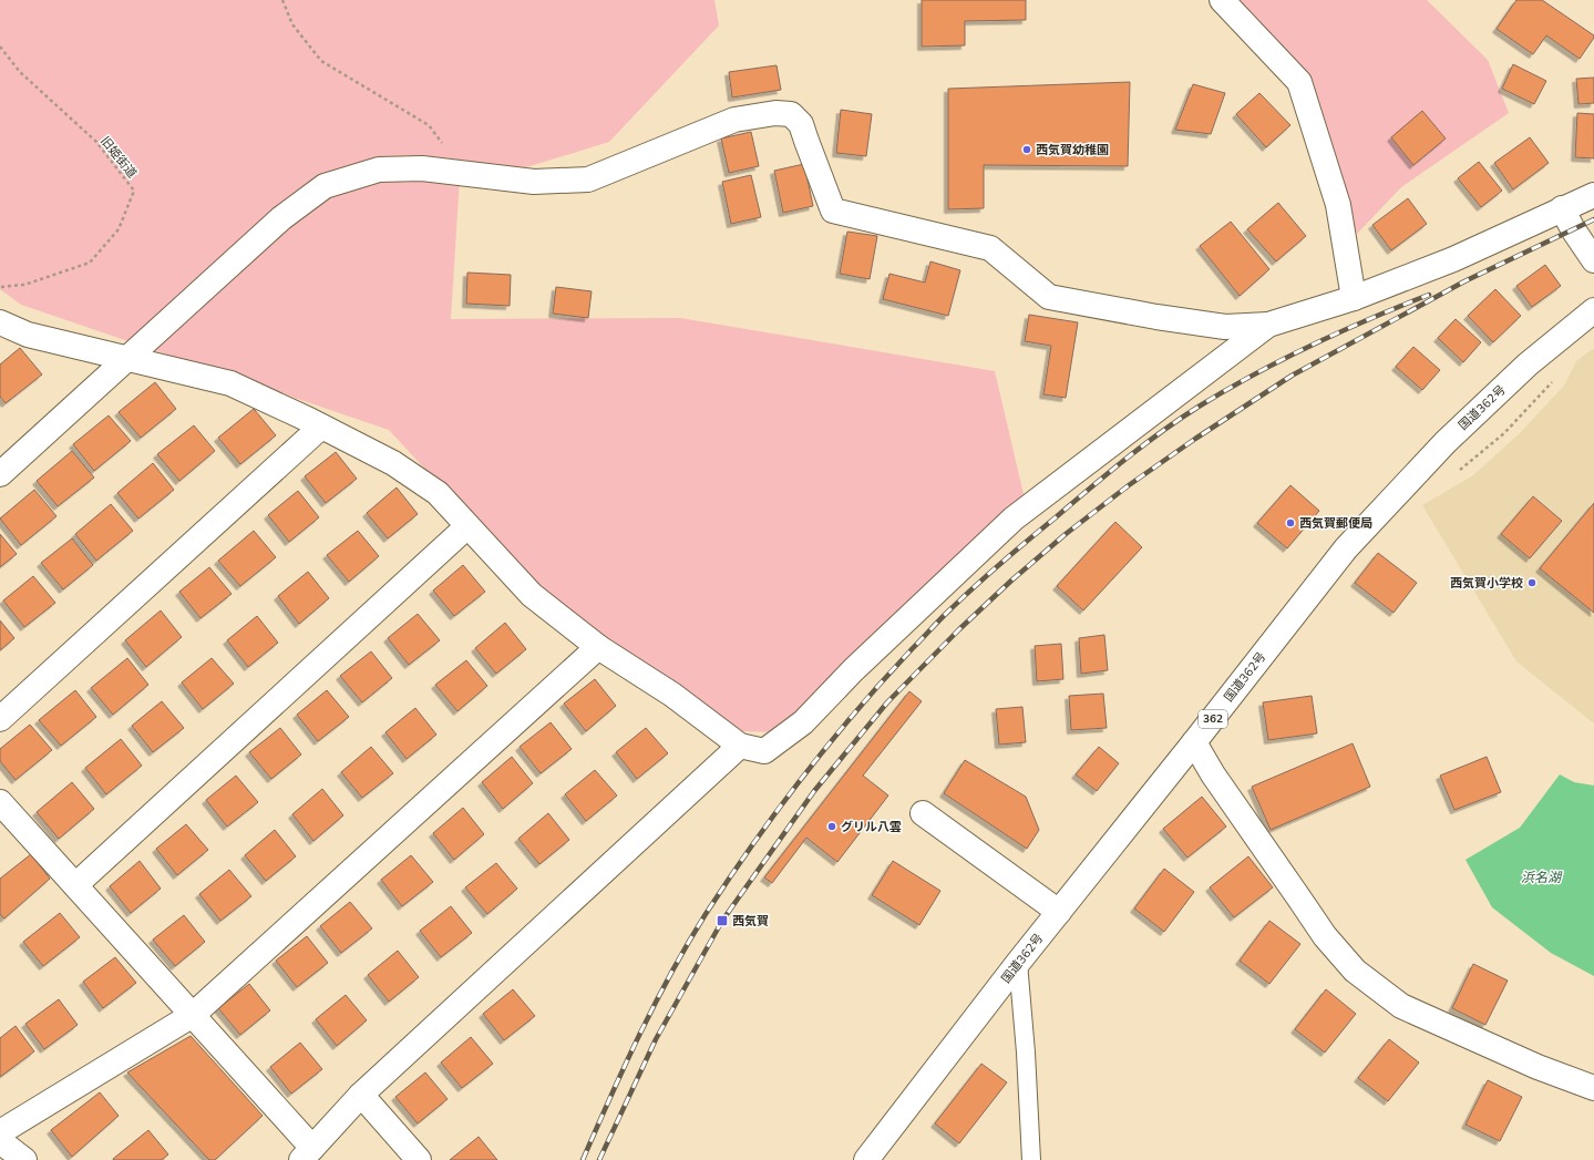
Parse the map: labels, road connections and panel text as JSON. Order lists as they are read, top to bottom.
{
  "streets": {
    "main road": ["国道362号", "362"],
    "path": ["旧姫街道"]
  },
  "water": ["浜名湖"],
  "places": {
    "other": [
      "西気賀幼稚園",
      "西気賀郵便局",
      "西気賀小学校",
      "グリル八雲"
    ],
    "transit": ["西気賀"]
  }
}
